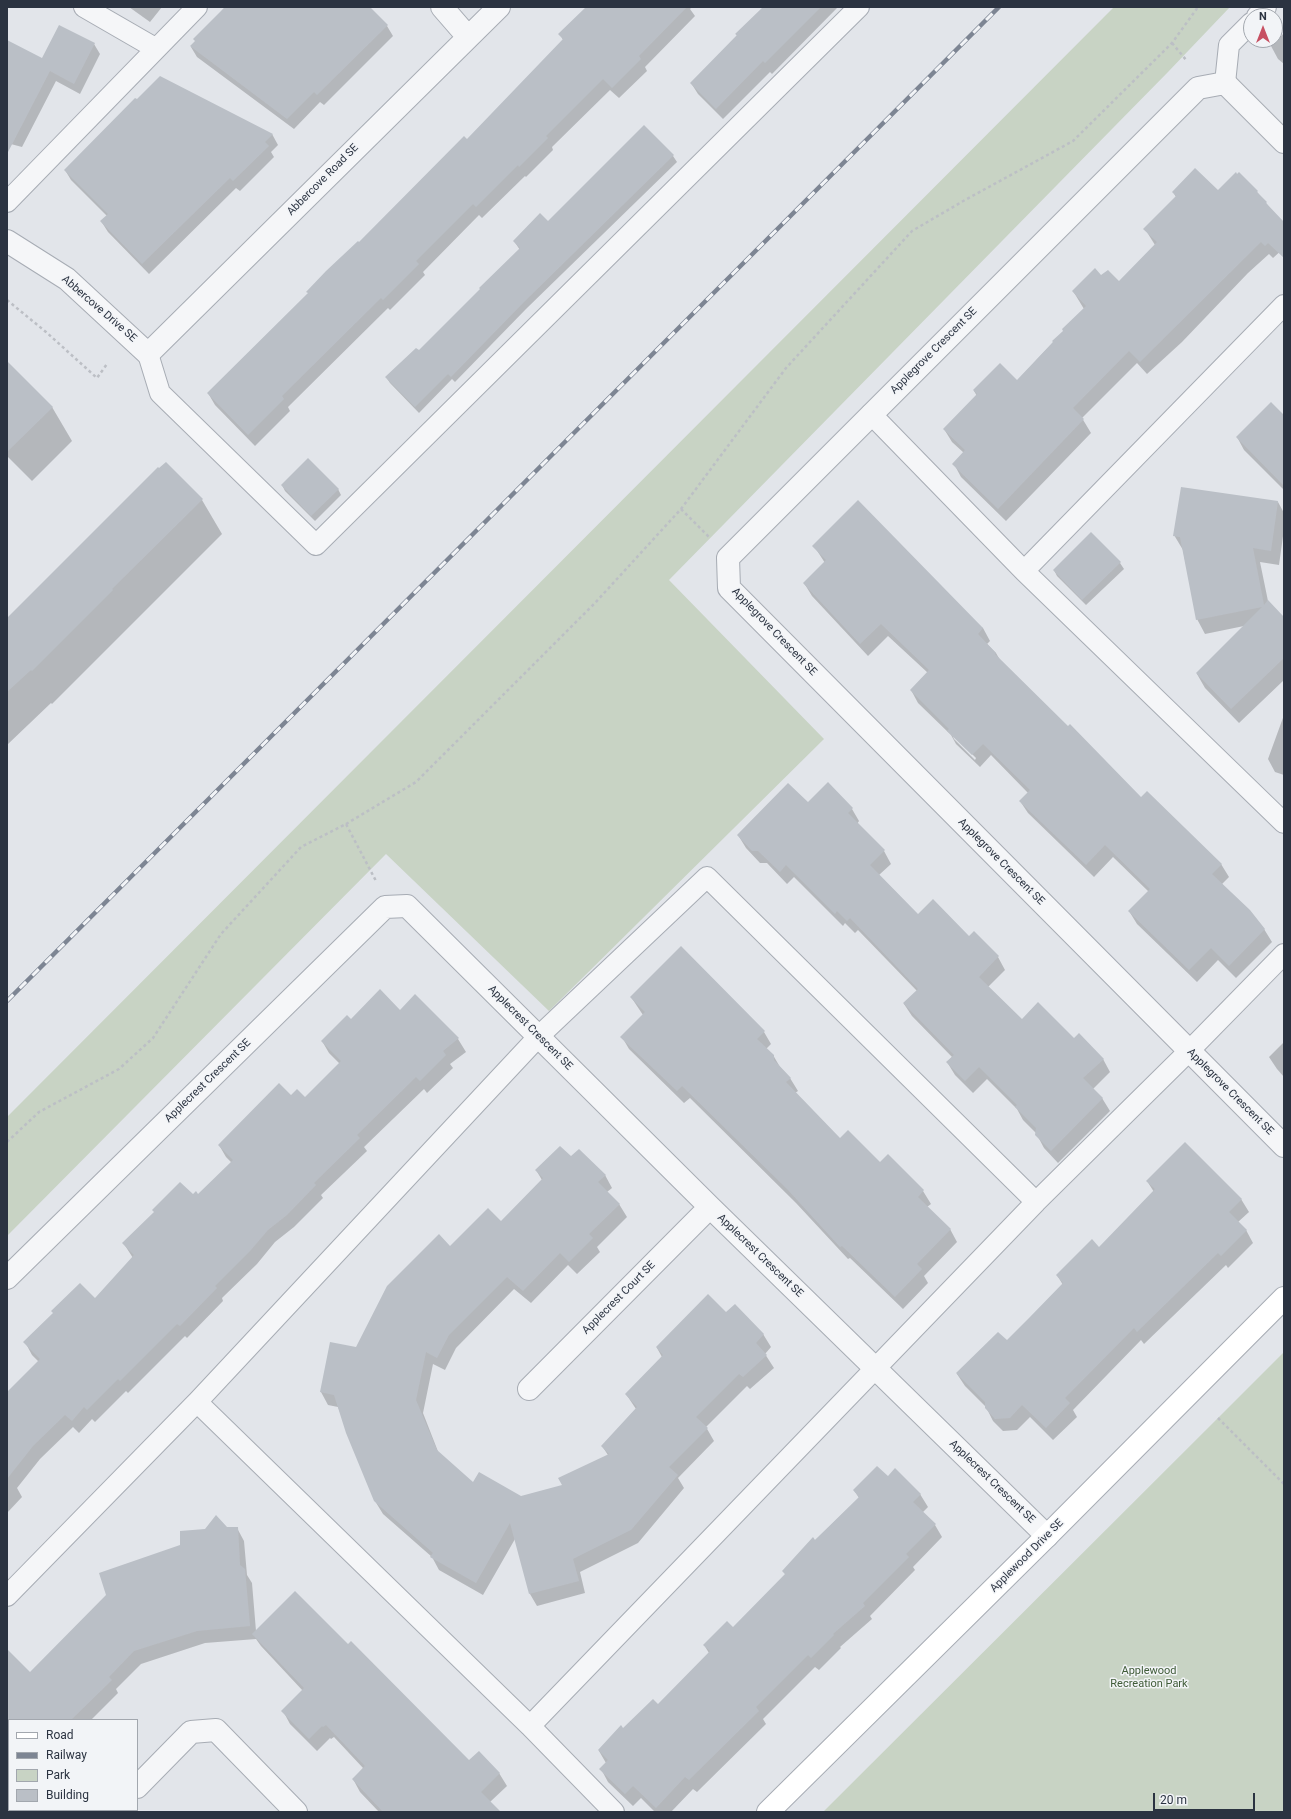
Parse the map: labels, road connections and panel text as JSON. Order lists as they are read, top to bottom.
{
  "streets": {
    "street": [
      "Abbercove Road SE",
      "Abbercove Drive SE",
      "Applegrove Crescent SE",
      "Applecrest Crescent SE",
      "Applecrest Court SE",
      "Applewood Drive SE"
    ]
  },
  "crossings": [
    ["Abbercove Road SE", "Abbercove Drive SE"],
    ["Applecrest Crescent SE", "Applecrest Court SE"],
    ["Applecrest Crescent SE", "Applewood Drive SE"]
  ],
  "parks": ["Applewood Recreation Park"],
  "legend": [
    "Road",
    "Railway",
    "Park",
    "Building"
  ],
  "scale_bar": "20 m",
  "north": "top"
}
